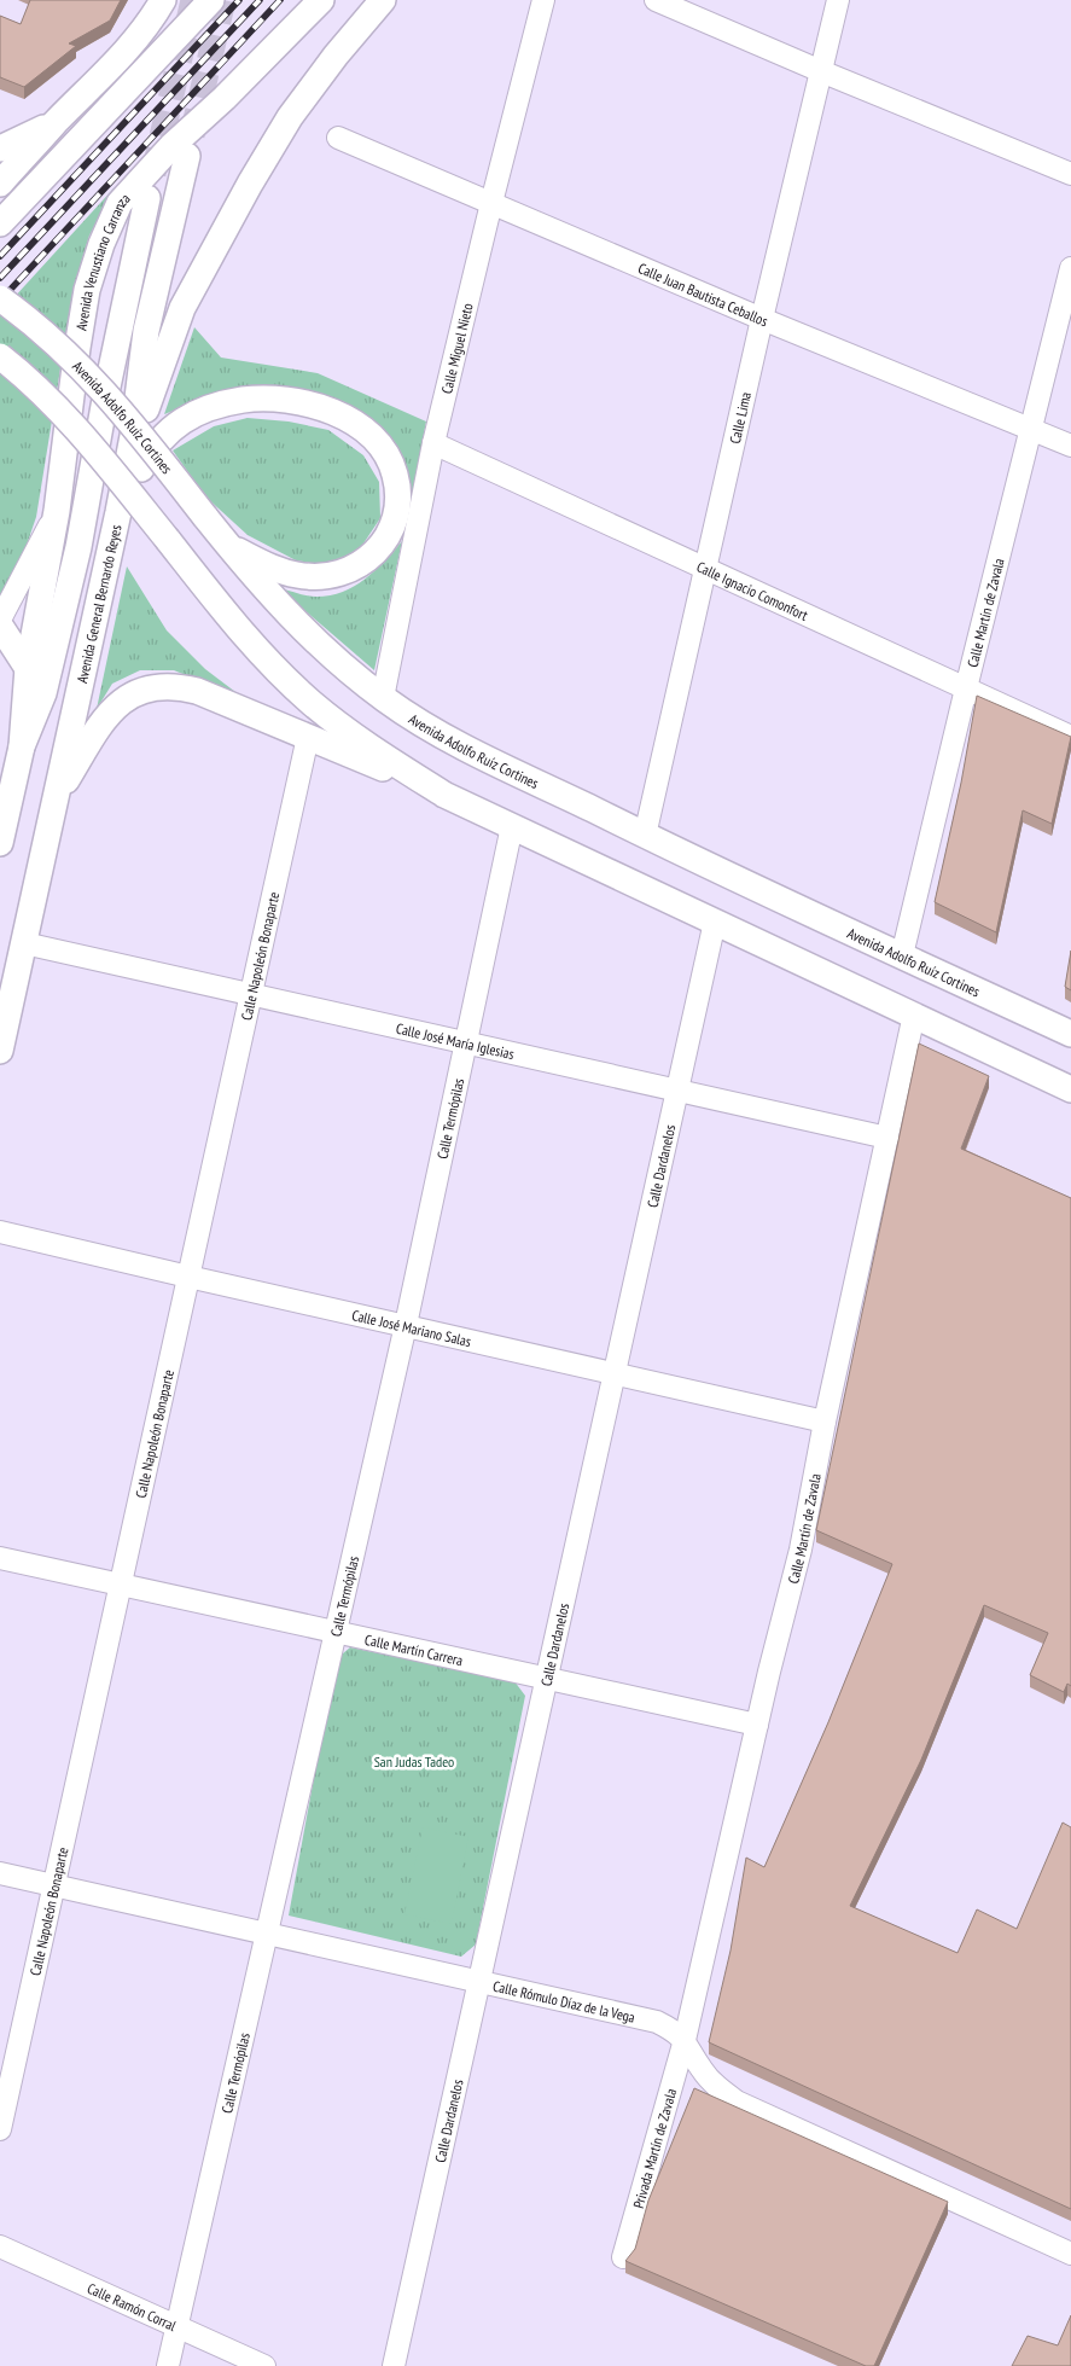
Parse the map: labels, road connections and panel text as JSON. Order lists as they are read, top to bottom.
{
  "streets": {
    "main road": ["Avenida Venustiano Carranza", "Avenida Adolfo Ruíz Cortines", "Avenida General Bernardo Reyes"],
    "street": [
      "Calle Juan Bautista Ceballos",
      "Calle Miguel Nieto",
      "Calle Lima",
      "Calle Ignacio Comonfort",
      "Calle Martín de Zavala",
      "Calle Napoleón Bonaparte",
      "Calle José María Iglesias",
      "Calle Termópilas",
      "Calle Dardanelos",
      "Calle José Mariano Salas",
      "Calle Martín Carrera",
      "Calle Rómulo Díaz de la Vega",
      "Privada Martín de Zavala",
      "Calle Ramón Corral"
    ]
  },
  "crossings": [
    ["Avenida Venustiano Carranza", "Avenida General Bernardo Reyes"],
    ["Calle Juan Bautista Ceballos", "Calle Miguel Nieto"],
    ["Calle Juan Bautista Ceballos", "Calle Lima"],
    ["Calle Juan Bautista Ceballos", "Calle Martín de Zavala"],
    ["Calle Miguel Nieto", "Avenida Adolfo Ruíz Cortines"],
    ["Calle Miguel Nieto", "Calle Ignacio Comonfort"],
    ["Avenida Adolfo Ruíz Cortines", "Calle Lima"],
    ["Avenida Adolfo Ruíz Cortines", "Calle Martín de Zavala"],
    ["Calle Lima", "Calle Ignacio Comonfort"],
    ["Calle Ignacio Comonfort", "Calle Martín de Zavala"],
    ["Avenida General Bernardo Reyes", "Calle José María Iglesias"],
    ["Calle Martín de Zavala", "Calle José María Iglesias"],
    ["Calle Martín de Zavala", "Calle José Mariano Salas"],
    ["Calle Martín de Zavala", "Calle Martín Carrera"],
    ["Calle Martín de Zavala", "Calle Rómulo Díaz de la Vega"],
    ["Calle Martín de Zavala", "Privada Martín de Zavala"],
    ["Calle Napoleón Bonaparte", "Calle José María Iglesias"],
    ["Calle Napoleón Bonaparte", "Calle José Mariano Salas"],
    ["Calle Napoleón Bonaparte", "Calle Martín Carrera"],
    ["Calle Napoleón Bonaparte", "Calle Rómulo Díaz de la Vega"],
    ["Calle José María Iglesias", "Calle Termópilas"],
    ["Calle José María Iglesias", "Calle Dardanelos"],
    ["Calle Termópilas", "Calle José Mariano Salas"],
    ["Calle Termópilas", "Calle Martín Carrera"],
    ["Calle Termópilas", "Calle Rómulo Díaz de la Vega"],
    ["Calle Termópilas", "Calle Ramón Corral"],
    ["Calle Dardanelos", "Calle José Mariano Salas"],
    ["Calle Dardanelos", "Calle Martín Carrera"],
    ["Calle Dardanelos", "Calle Rómulo Díaz de la Vega"],
    ["Calle Rómulo Díaz de la Vega", "Privada Martín de Zavala"]
  ],
  "parks": ["San Judas Tadeo"]
}
